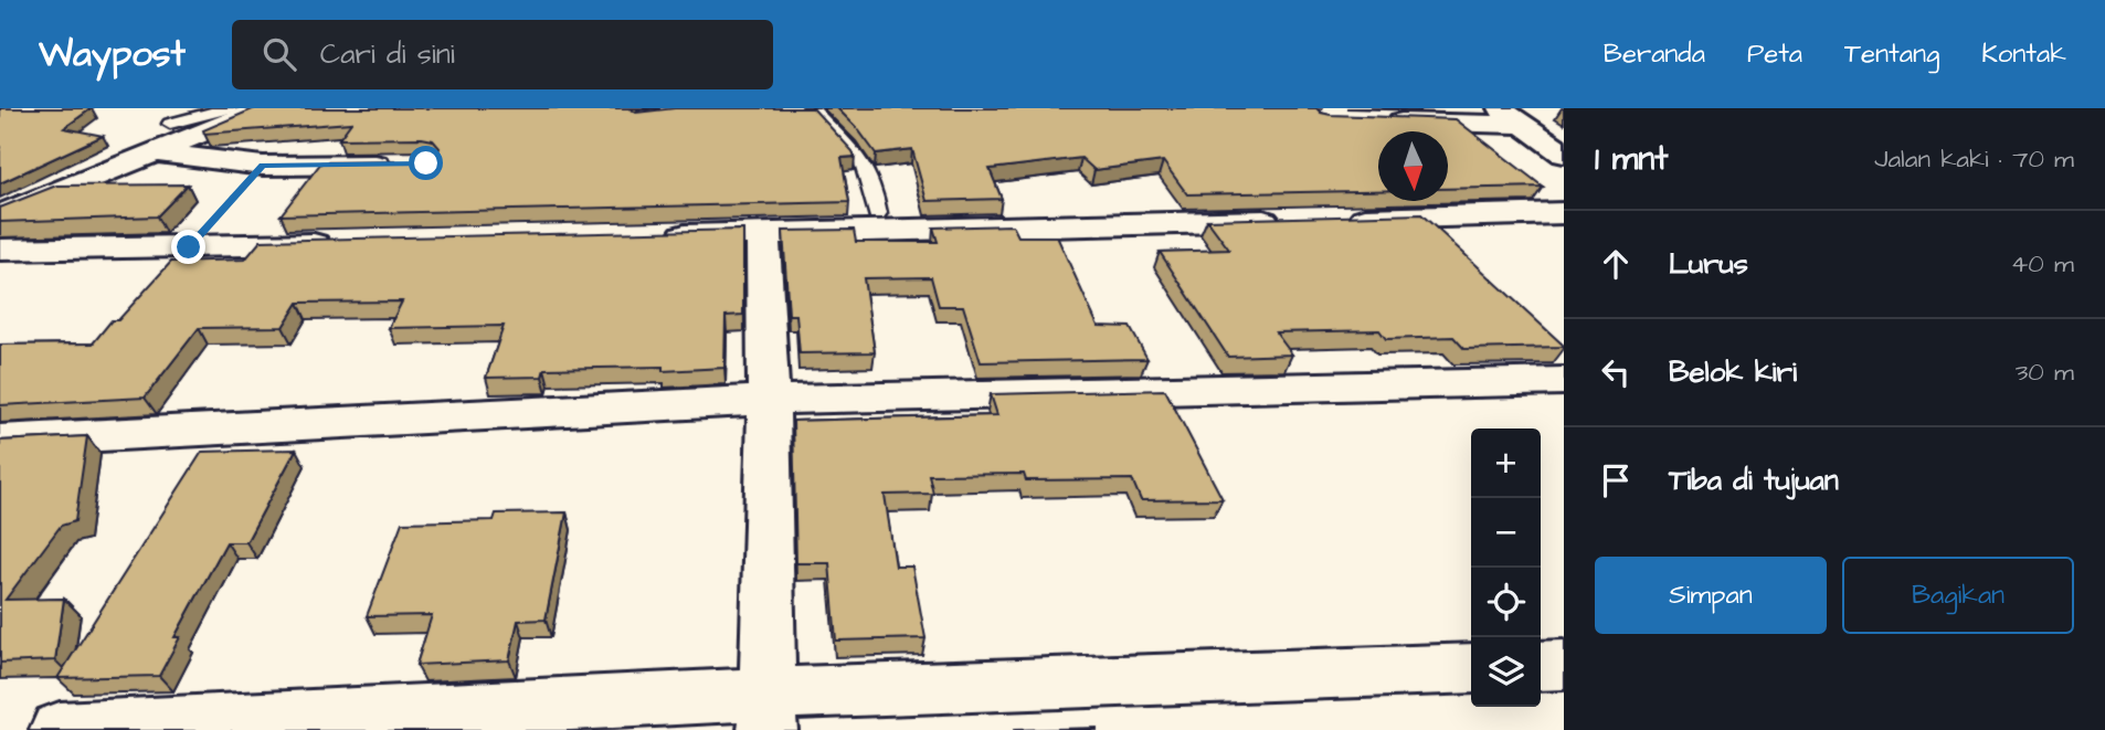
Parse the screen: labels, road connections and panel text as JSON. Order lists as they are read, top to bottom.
{
  "north": "bottom",
  "page": {
    "header": "Waypost",
    "search": "Cari di sini",
    "nav": [
      "Beranda",
      "Peta",
      "Tentang",
      "Kontak"
    ],
    "heading": ["1 mnt", "Jalan kaki · 70 m"],
    "list": [
      ["Lurus", "40 m"],
      ["Belok kiri", "30 m"],
      "Tiba di tujuan"
    ],
    "map_buttons": ["+", "−"],
    "buttons": ["Simpan", "Bagikan"]
  }
}
